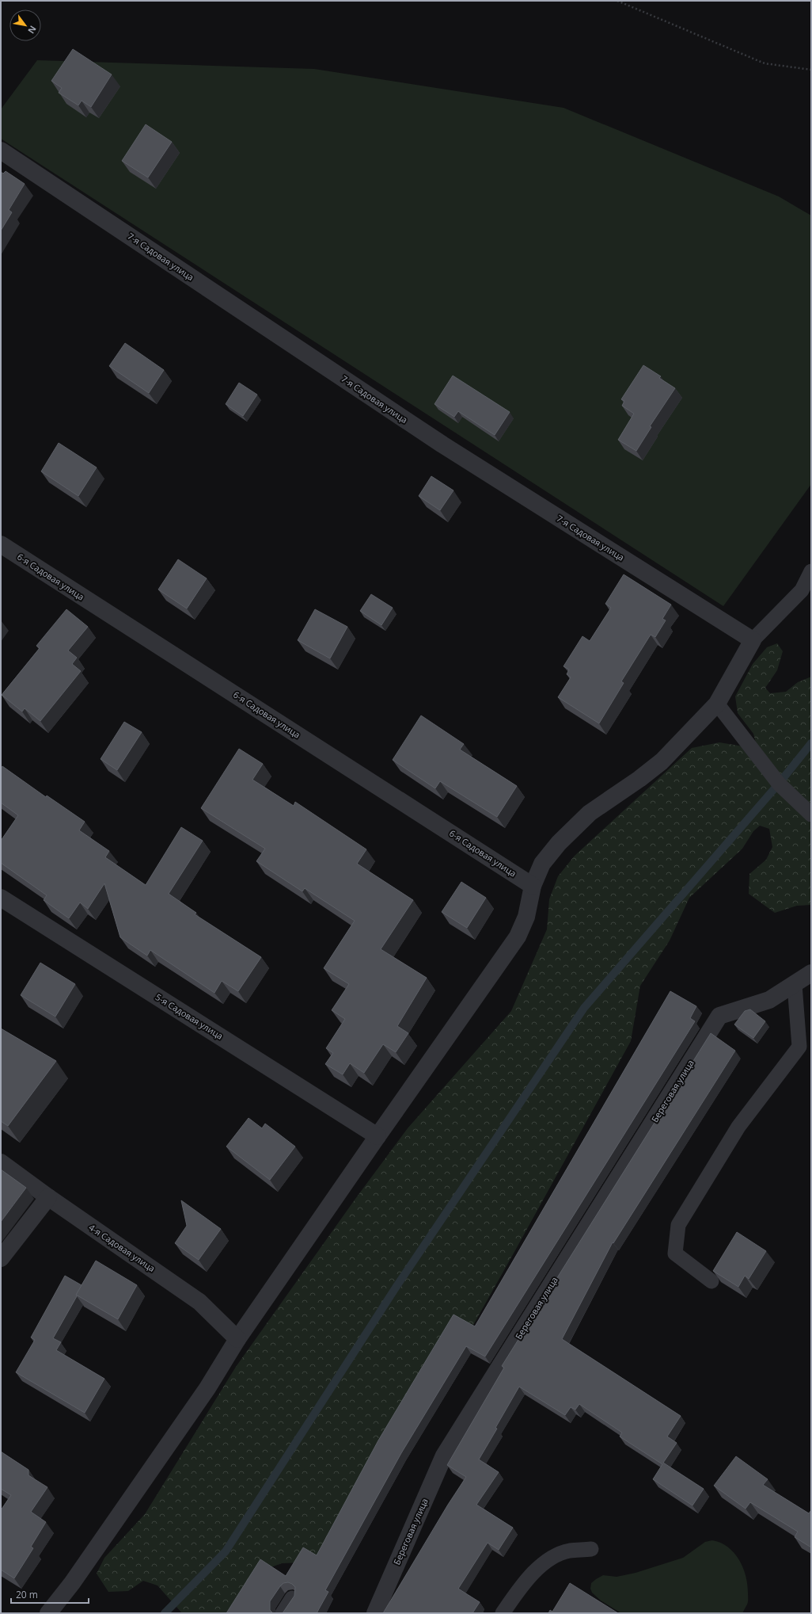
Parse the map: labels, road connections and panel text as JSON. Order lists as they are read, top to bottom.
{
  "streets": {
    "street": [
      "7-я Садовая улица",
      "6-я Садовая улица",
      "5-я Садовая улица",
      "Береговая улица",
      "4-я Садовая улица"
    ]
  },
  "scale_bar": "20 m",
  "north": "bottom right"
}
